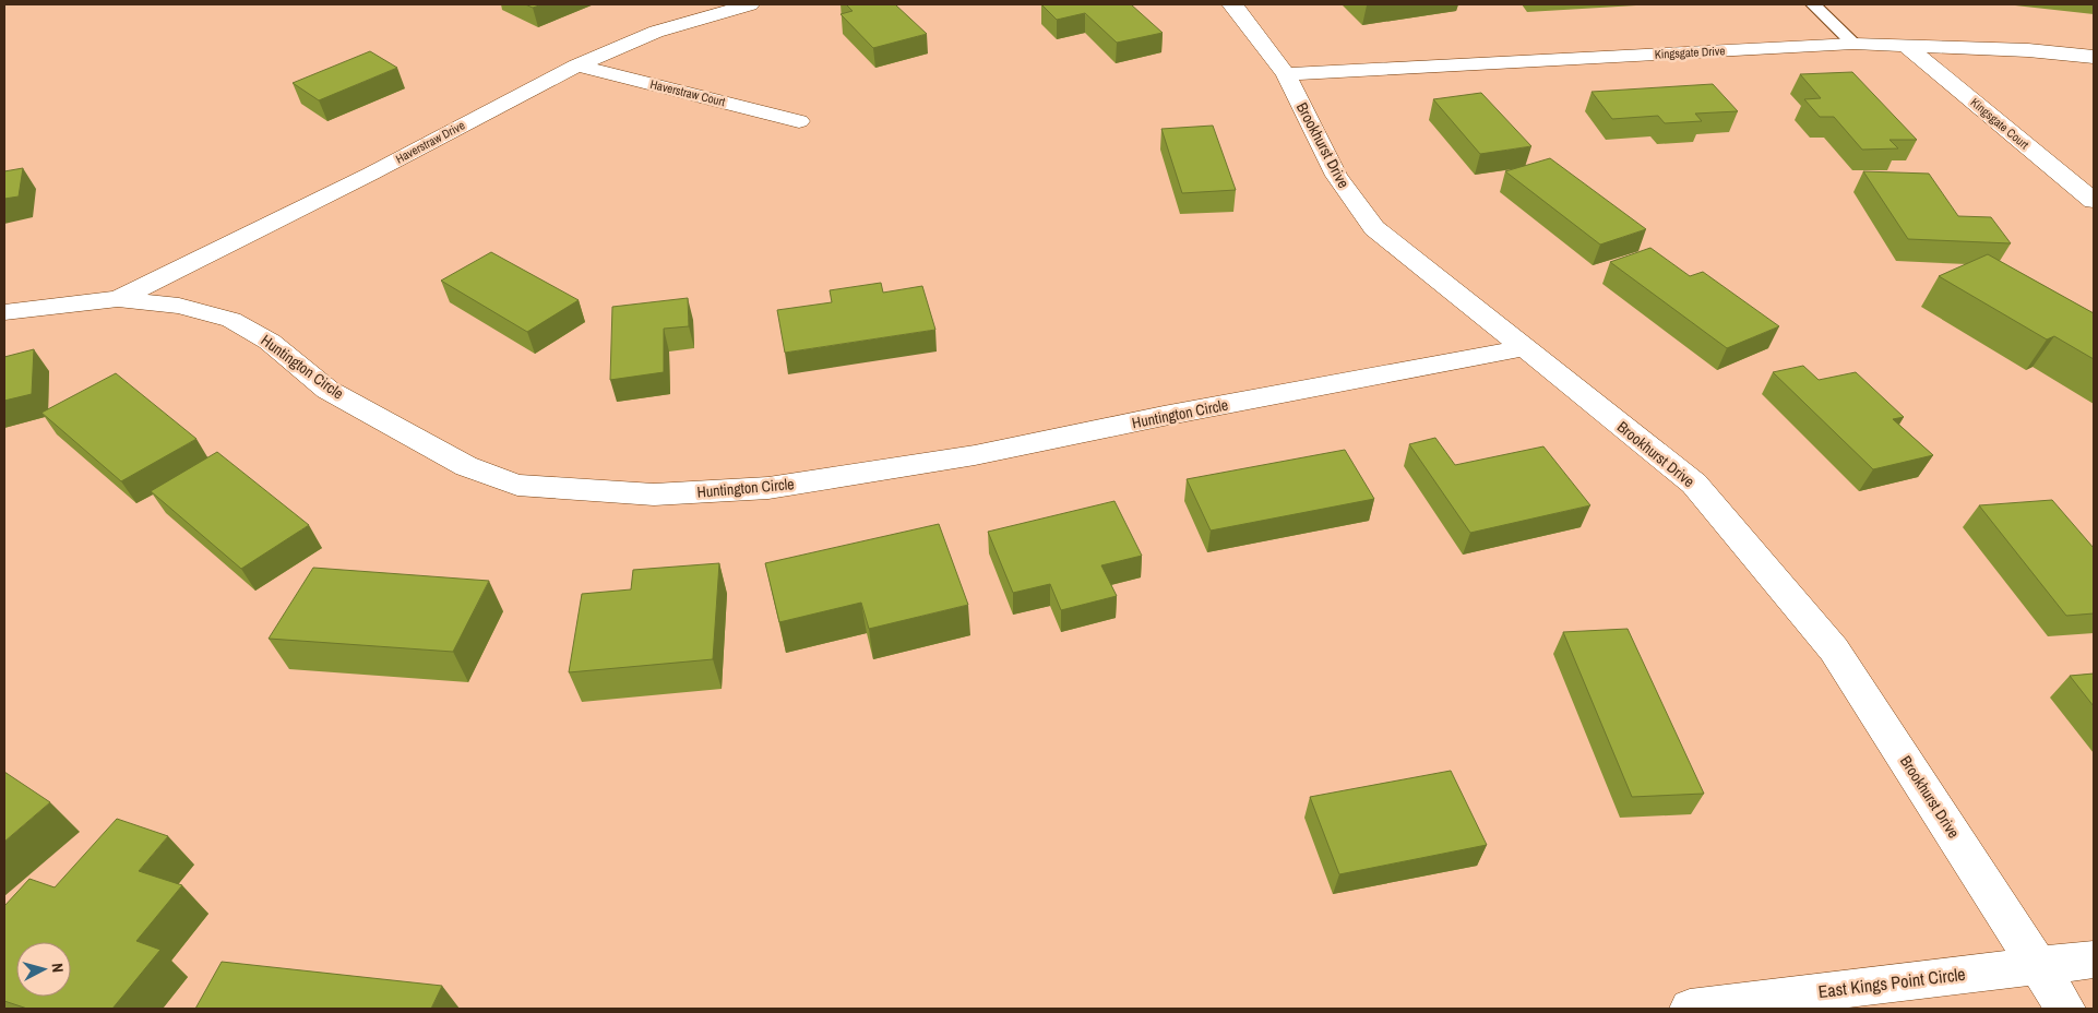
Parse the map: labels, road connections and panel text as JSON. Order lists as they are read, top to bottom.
{
  "streets": {
    "street": [
      "Kingsgate Drive",
      "Haverstraw Court",
      "Kingsgate Court",
      "Haverstraw Drive",
      "Brookhurst Drive",
      "Huntington Circle",
      "East Kings Point Circle"
    ]
  },
  "crossings": [
    ["Kingsgate Drive", "Kingsgate Court"],
    ["Kingsgate Drive", "Brookhurst Drive"],
    ["Haverstraw Court", "Haverstraw Drive"],
    ["Haverstraw Drive", "Huntington Circle"],
    ["Brookhurst Drive", "Huntington Circle"],
    ["Brookhurst Drive", "East Kings Point Circle"]
  ],
  "north": "right"
}
